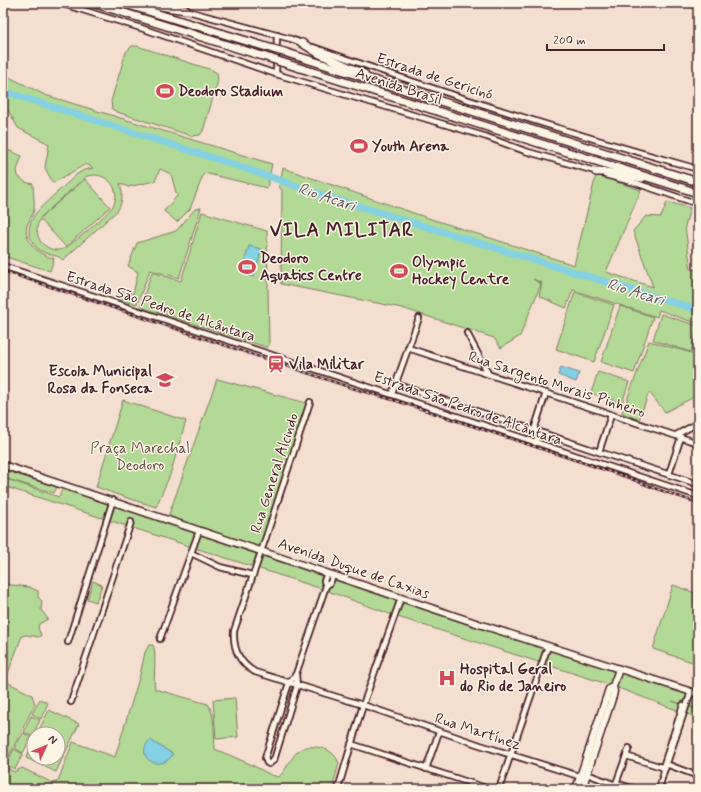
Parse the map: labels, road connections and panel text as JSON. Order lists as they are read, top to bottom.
{
  "streets": {
    "highway": ["Avenida Brasil"],
    "main road": ["Avenida Duque de Caxias"],
    "street": [
      "Estrada de Gericinó",
      "Estrada São Pedro de Alcântara",
      "Rua Sargento Morais Pinheiro",
      "Rua General Alcindo",
      "Rua Martínez"
    ]
  },
  "crossings": [
    ["Rua General Alcindo", "Avenida Duque de Caxias"],
    ["Rua General Alcindo", "Rua Martínez"]
  ],
  "districts": ["VILA MILITAR"],
  "water": ["Rio Acari"],
  "parks": ["Praça Marechal Deodoro"],
  "places": {
    "sports": [
      "Deodoro Stadium",
      "Youth Arena",
      "Deodoro Aquatics Centre",
      "Olympic Hockey Centre"
    ],
    "station": ["Vila Militar"],
    "school or university": ["Escola Municipal Rosa da Fonseca"],
    "hospital": ["Hospital Geral do Rio de Janeiro"]
  },
  "scale_bar": "200 m",
  "north": "top right"
}
